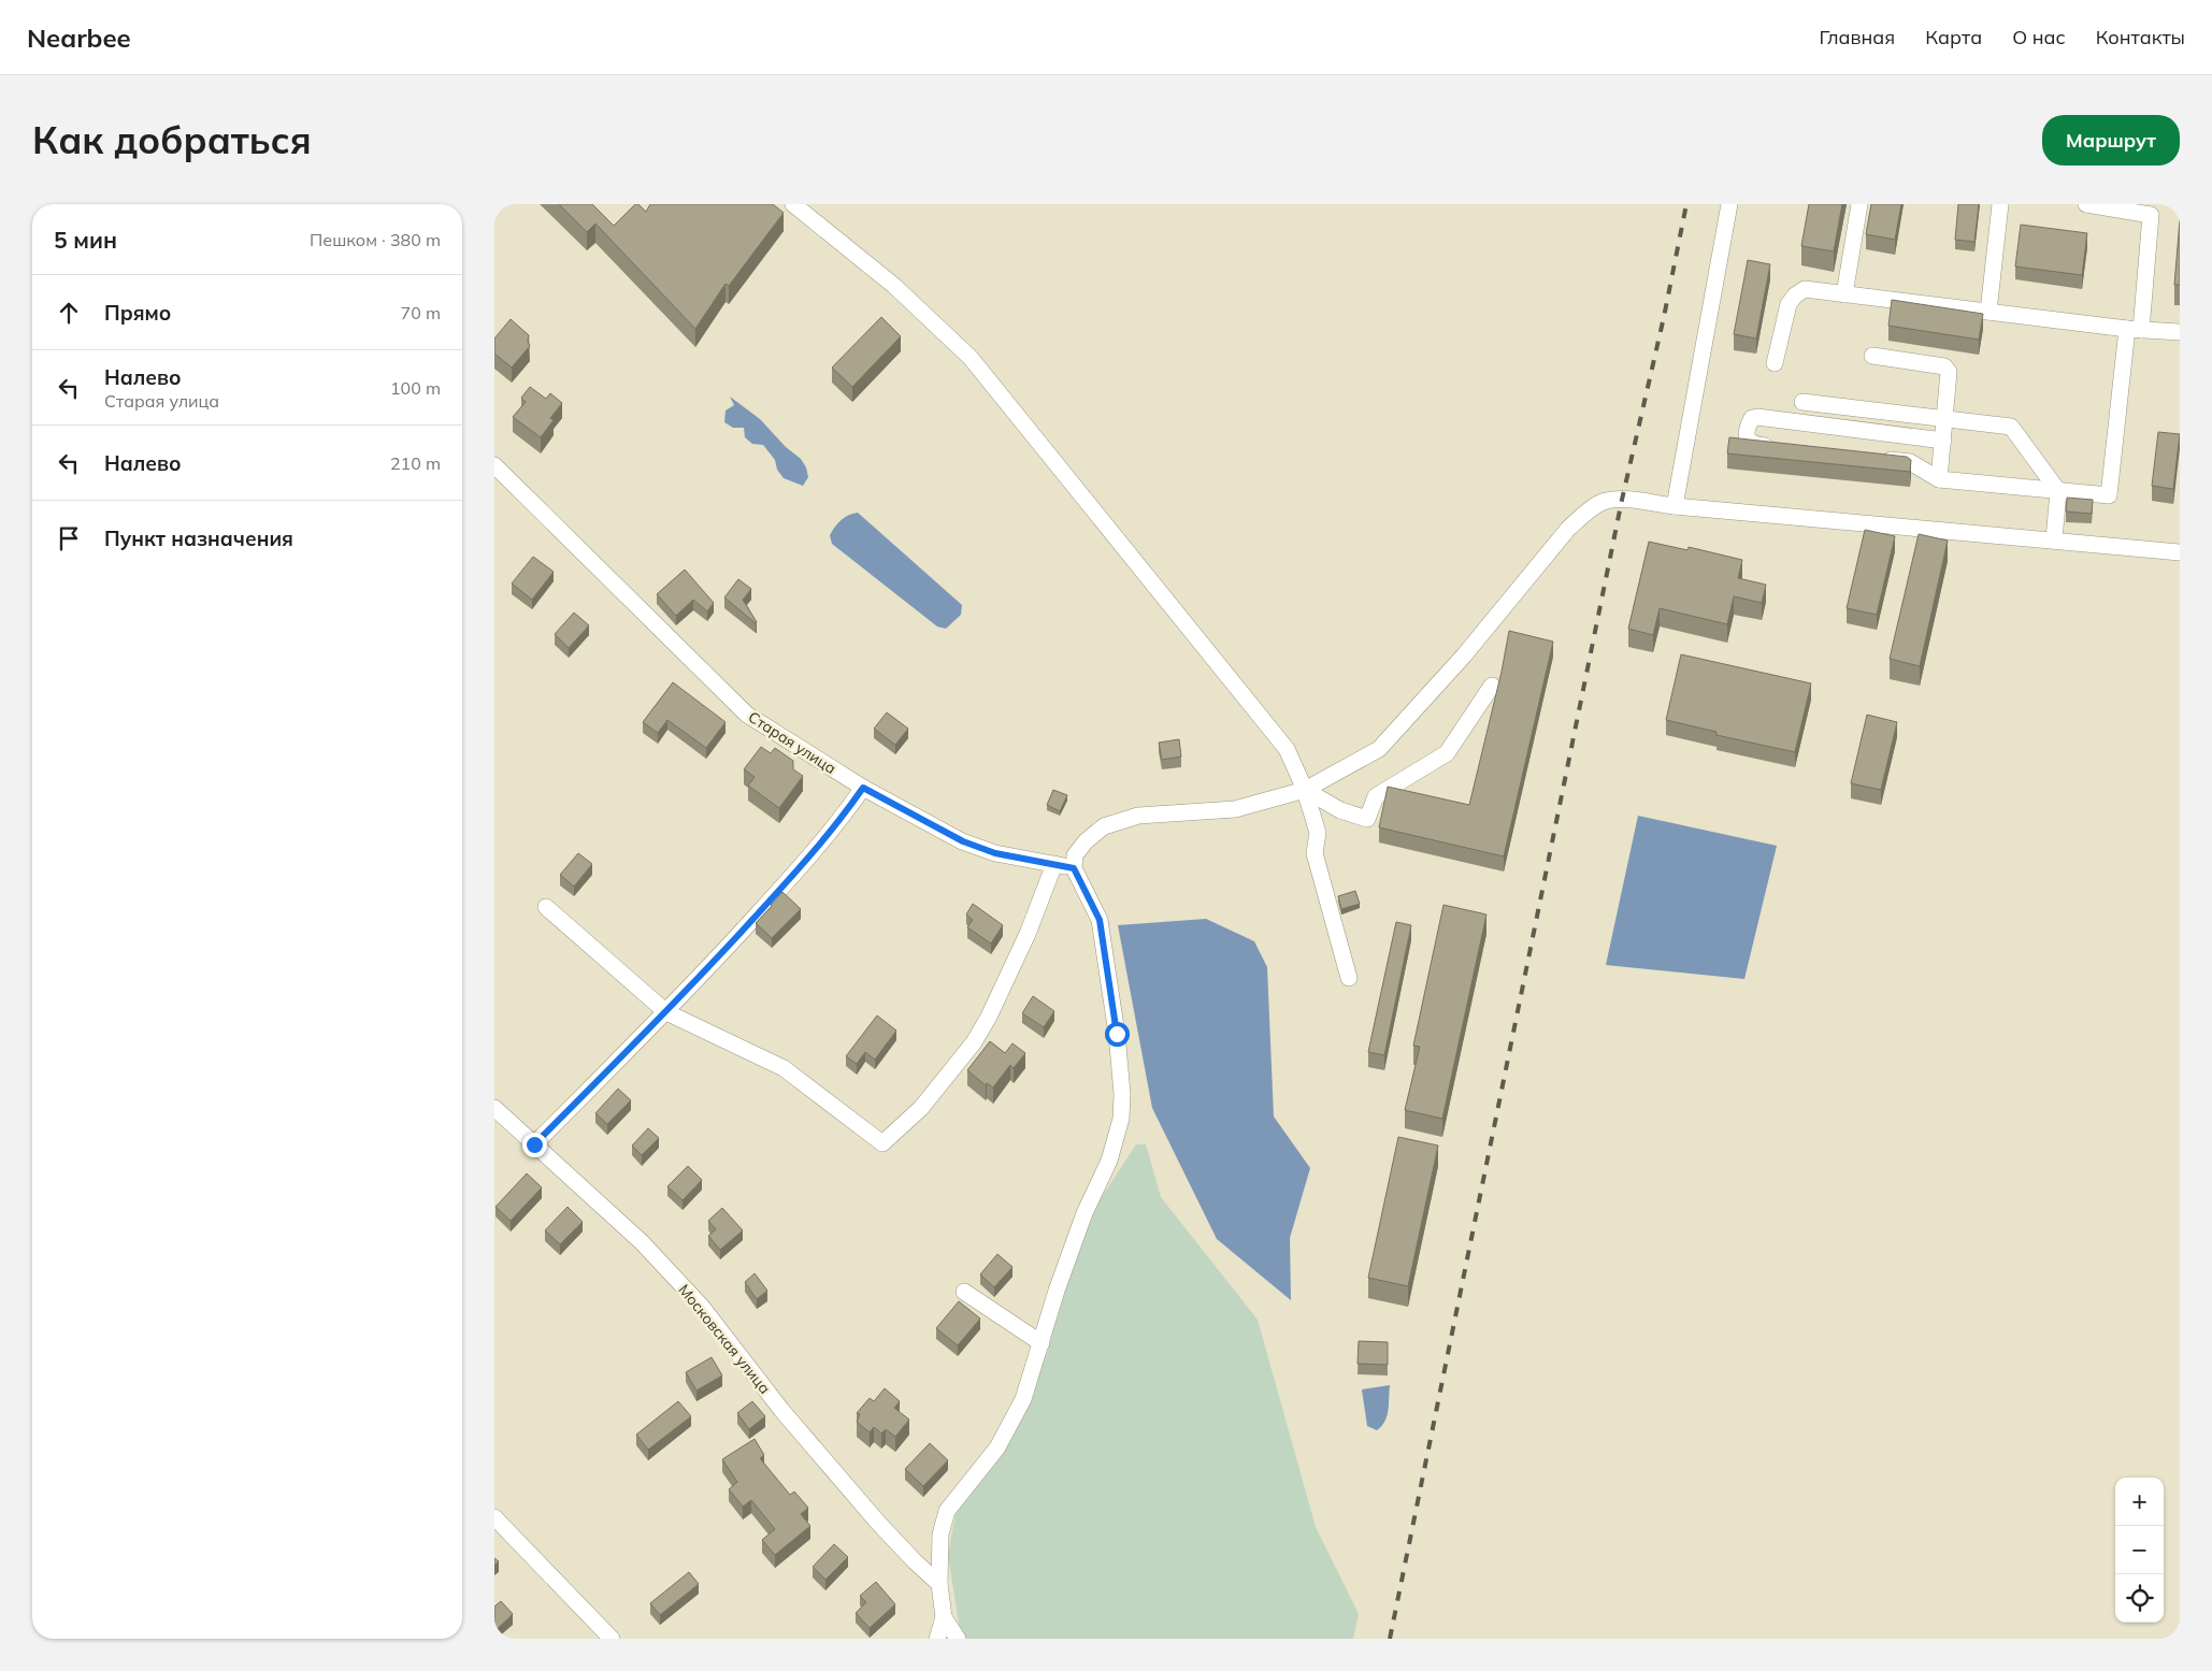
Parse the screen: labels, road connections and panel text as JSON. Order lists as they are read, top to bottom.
{
  "streets": {
    "street": ["Старая улица", "Московская улица"]
  },
  "page": {
    "header": "Nearbee",
    "nav": [
      "Главная",
      "Карта",
      "О нас",
      "Контакты"
    ],
    "buttons": "Маршрут",
    "title": "Как добраться",
    "heading": ["5 мин", "Пешком · 380 m"],
    "list": [
      ["Прямо", "70 m"],
      ["Налево", "Старая улица", "100 m"],
      ["Налево", "210 m"],
      "Пункт назначения"
    ],
    "map_buttons": ["+", "−"]
  }
}
